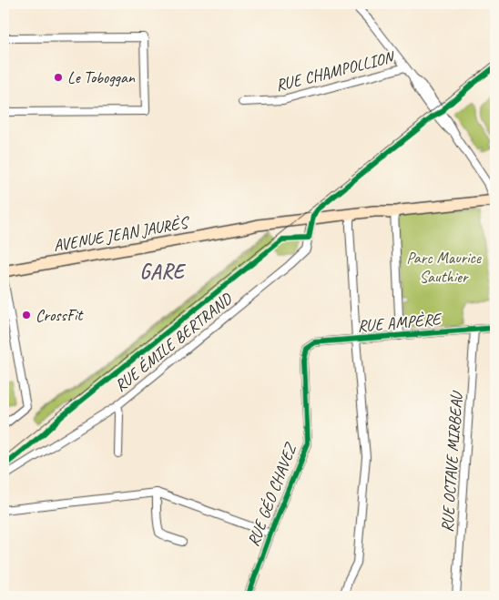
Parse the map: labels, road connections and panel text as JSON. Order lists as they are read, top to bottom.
{
  "streets": {
    "main road": ["AVENUE JEAN JAURÈS"],
    "street": [
      "RUE CHAMPOLLION",
      "RUE AMPÈRE",
      "RUE ÉMILE BERTRAND",
      "RUE OCTAVE MIRBEAU",
      "RUE GÉO CHAVEZ"
    ]
  },
  "crossings": [
    ["AVENUE JEAN JAURÈS", "RUE ÉMILE BERTRAND"],
    ["RUE AMPÈRE", "RUE OCTAVE MIRBEAU"],
    ["RUE AMPÈRE", "RUE GÉO CHAVEZ"]
  ],
  "districts": ["GARE"],
  "parks": ["Parc Maurice Sauthier"],
  "places": ["Le Toboggan", "CrossFit"]
}
